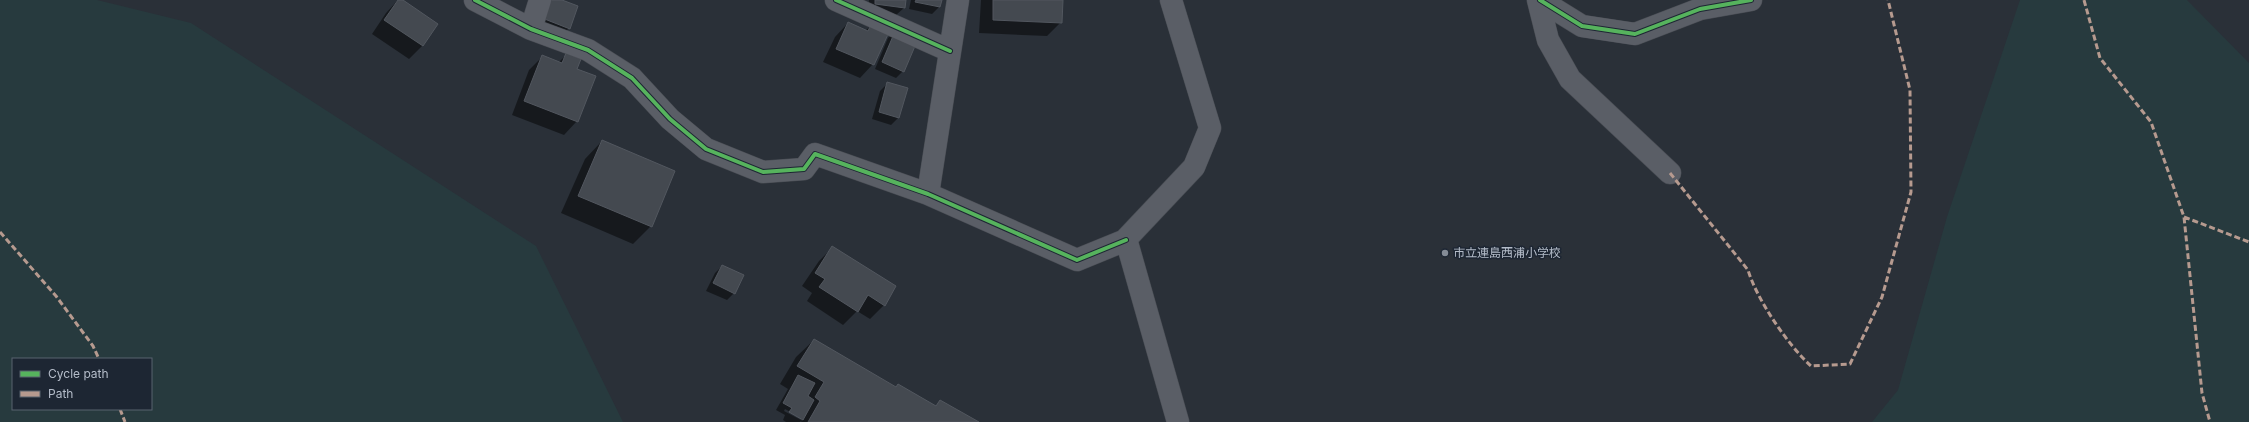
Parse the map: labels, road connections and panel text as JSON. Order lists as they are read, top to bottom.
{
  "places": ["市立連島西浦小学校"],
  "legend": ["Cycle path", "Path"]
}
